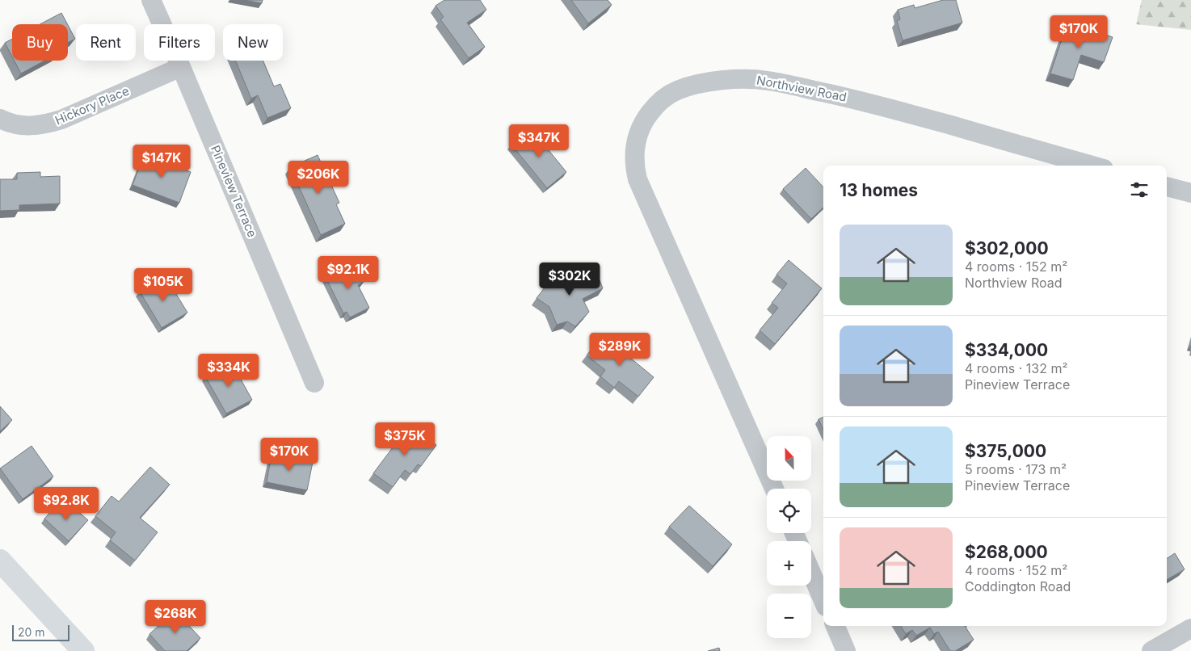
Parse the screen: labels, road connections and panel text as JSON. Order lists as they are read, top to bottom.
{
  "streets": {
    "street": ["Northview Road", "Hickory Place", "Pineview Terrace"]
  },
  "crossings": [
    ["Hickory Place", "Pineview Terrace"]
  ],
  "scale_bar": "20 m",
  "north": "top",
  "page": {
    "price": [
      "$170K",
      "$347K",
      "$147K",
      "$206K",
      "$92.1K",
      "$302K",
      "$105K",
      "$289K",
      "$334K",
      "$375K",
      "$170K",
      "$92.8K",
      "$268K"
    ],
    "chip": [
      "Buy",
      "Rent",
      "Filters",
      "New"
    ],
    "heading": "13 homes",
    "list": [
      {
        "name": "$302,000",
        "note": "4 rooms · 152 m² · Northview Road"
      },
      {
        "name": "$334,000",
        "note": "4 rooms · 132 m² · Pineview Terrace"
      },
      {
        "name": "$375,000",
        "note": "5 rooms · 173 m² · Pineview Terrace"
      },
      {
        "name": "$268,000",
        "note": "4 rooms · 152 m² · Coddington Road"
      }
    ],
    "map_buttons": ["+", "−"],
    "scale": "20 m"
  }
}
